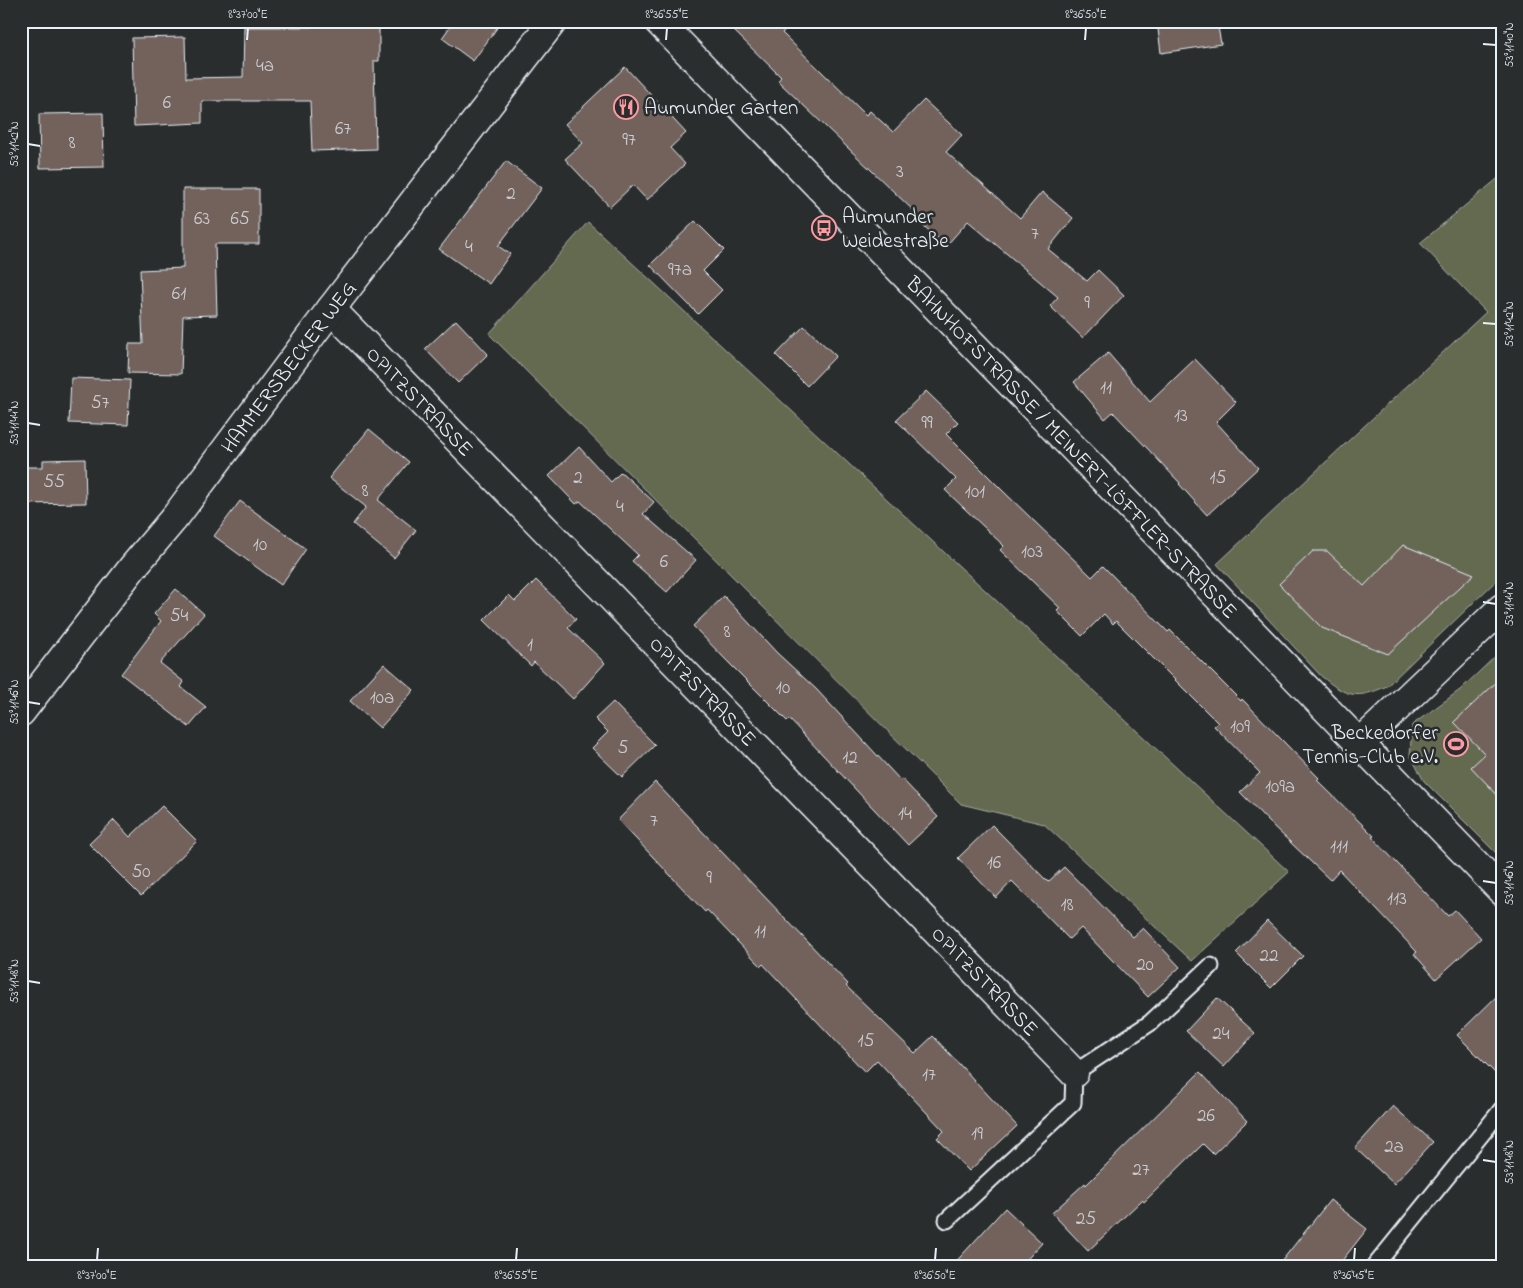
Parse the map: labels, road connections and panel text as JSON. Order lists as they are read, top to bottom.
{
  "streets": {
    "street": ["HAMMERSBECKER WEG", "OPITZSTRASSE", "BAHNHOFSTRASSE / MEINERT-LÖFFLER-STRASSE"]
  },
  "crossings": [
    ["HAMMERSBECKER WEG", "OPITZSTRASSE"]
  ],
  "places": {
    "restaurant": ["Aumunder Garten"],
    "bus stop": ["Aumunder Weidestraße"],
    "sports": ["Beckedorfer Tennis-Club e.V."]
  },
  "house_numbers": [
    "4a",
    "6",
    "67",
    "97",
    "8",
    "3",
    "2",
    "63",
    "65",
    "7",
    "4",
    "97a",
    "61",
    "9",
    "11",
    "57",
    "13",
    "99",
    "2",
    "15",
    "55",
    "8",
    "101",
    "4",
    "10",
    "103",
    "6",
    "54",
    "8",
    "1",
    "10",
    "10a",
    "109",
    "5",
    "12",
    "109a",
    "14",
    "7",
    "111",
    "16",
    "50",
    "9",
    "113",
    "18",
    "11",
    "22",
    "20",
    "24",
    "15",
    "17",
    "26",
    "19",
    "2a",
    "27",
    "25"
  ],
  "coordinates": [
    "8°37'00\"E",
    "8°36'55\"E",
    "8°36'50\"E",
    "53°11'40\"N",
    "53°11'42\"N",
    "53°11'44\"N",
    "53°11'46\"N",
    "53°11'48\"N",
    "8°36'45\"E"
  ]
}
